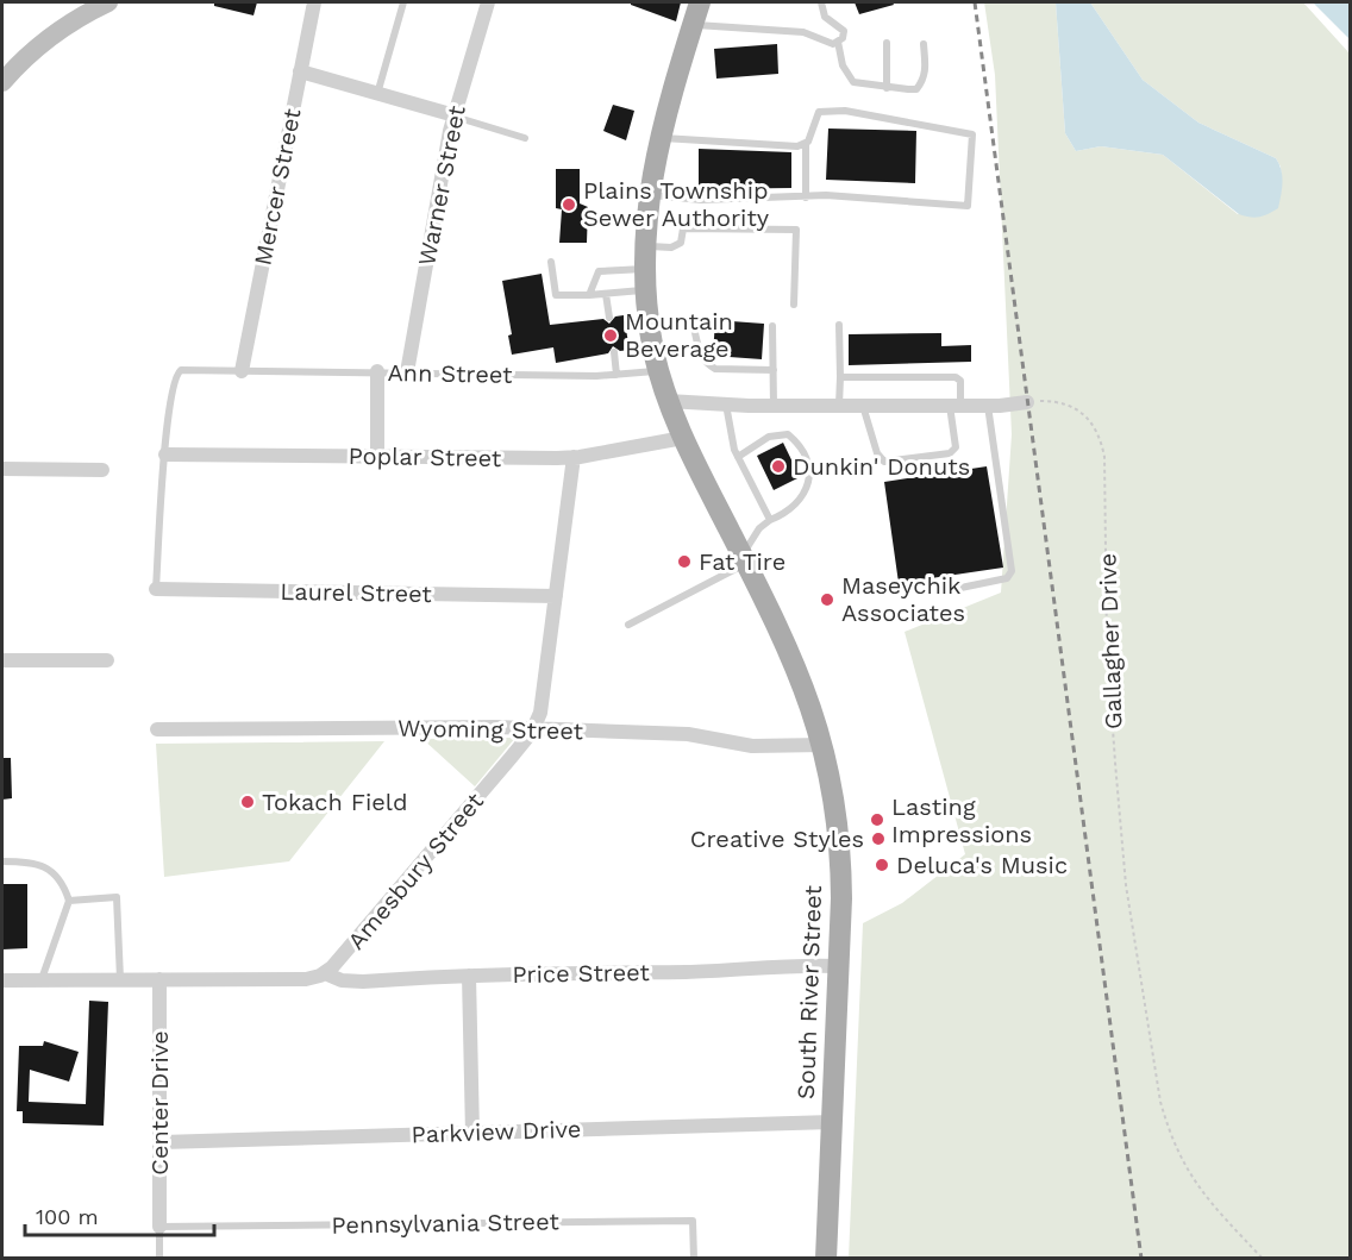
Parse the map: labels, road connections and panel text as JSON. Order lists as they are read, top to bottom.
{
  "streets": {
    "main road": ["South River Street"],
    "street": [
      "Warner Street",
      "Mercer Street",
      "Poplar Street",
      "Laurel Street",
      "Wyoming Street",
      "Amesbury Street",
      "Price Street",
      "Center Drive",
      "Parkview Drive"
    ],
    "lane": ["Ann Street", "Pennsylvania Street"],
    "path": ["Gallagher Drive"]
  },
  "crossings": [
    ["Warner Street", "Ann Street"],
    ["Mercer Street", "Ann Street"],
    ["Ann Street", "Poplar Street"],
    ["Ann Street", "South River Street"],
    ["Poplar Street", "Amesbury Street"],
    ["Poplar Street", "South River Street"],
    ["Laurel Street", "Amesbury Street"],
    ["Wyoming Street", "Amesbury Street"],
    ["Wyoming Street", "South River Street"],
    ["Amesbury Street", "Price Street"],
    ["Price Street", "South River Street"],
    ["South River Street", "Parkview Drive"],
    ["Center Drive", "Parkview Drive"],
    ["Center Drive", "Pennsylvania Street"]
  ],
  "places": [
    "Plains Township Sewer Authority",
    "Mountain Beverage",
    "Dunkin' Donuts",
    "Fat Tire",
    "Maseychik Associates",
    "Tokach Field",
    "Lasting Impressions",
    "Creative Styles",
    "Deluca's Music"
  ],
  "scale_bar": "100 m"
}
